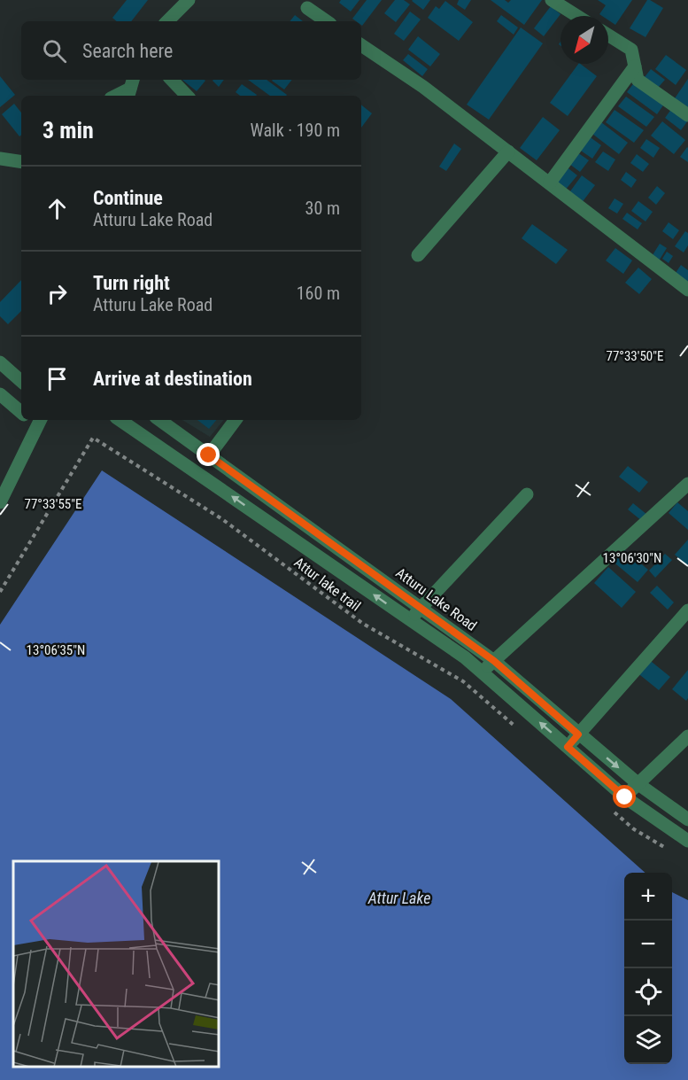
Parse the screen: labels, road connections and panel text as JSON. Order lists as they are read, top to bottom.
{
  "streets": {
    "street": ["Atturu Lake Road"],
    "path": ["Attur lake trail"]
  },
  "water": ["Attur Lake"],
  "north": "bottom left",
  "page": {
    "search": "Search here",
    "heading": ["3 min", "Walk · 190 m"],
    "list": [
      ["Continue", "Atturu Lake Road", "30 m"],
      ["Turn right", "Atturu Lake Road", "160 m"],
      "Arrive at destination"
    ],
    "map_buttons": ["+", "−"]
  },
  "coordinates": [
    "77°33'50\"E",
    "77°33'55\"E",
    "13°06'30\"N",
    "13°06'35\"N"
  ]
}
